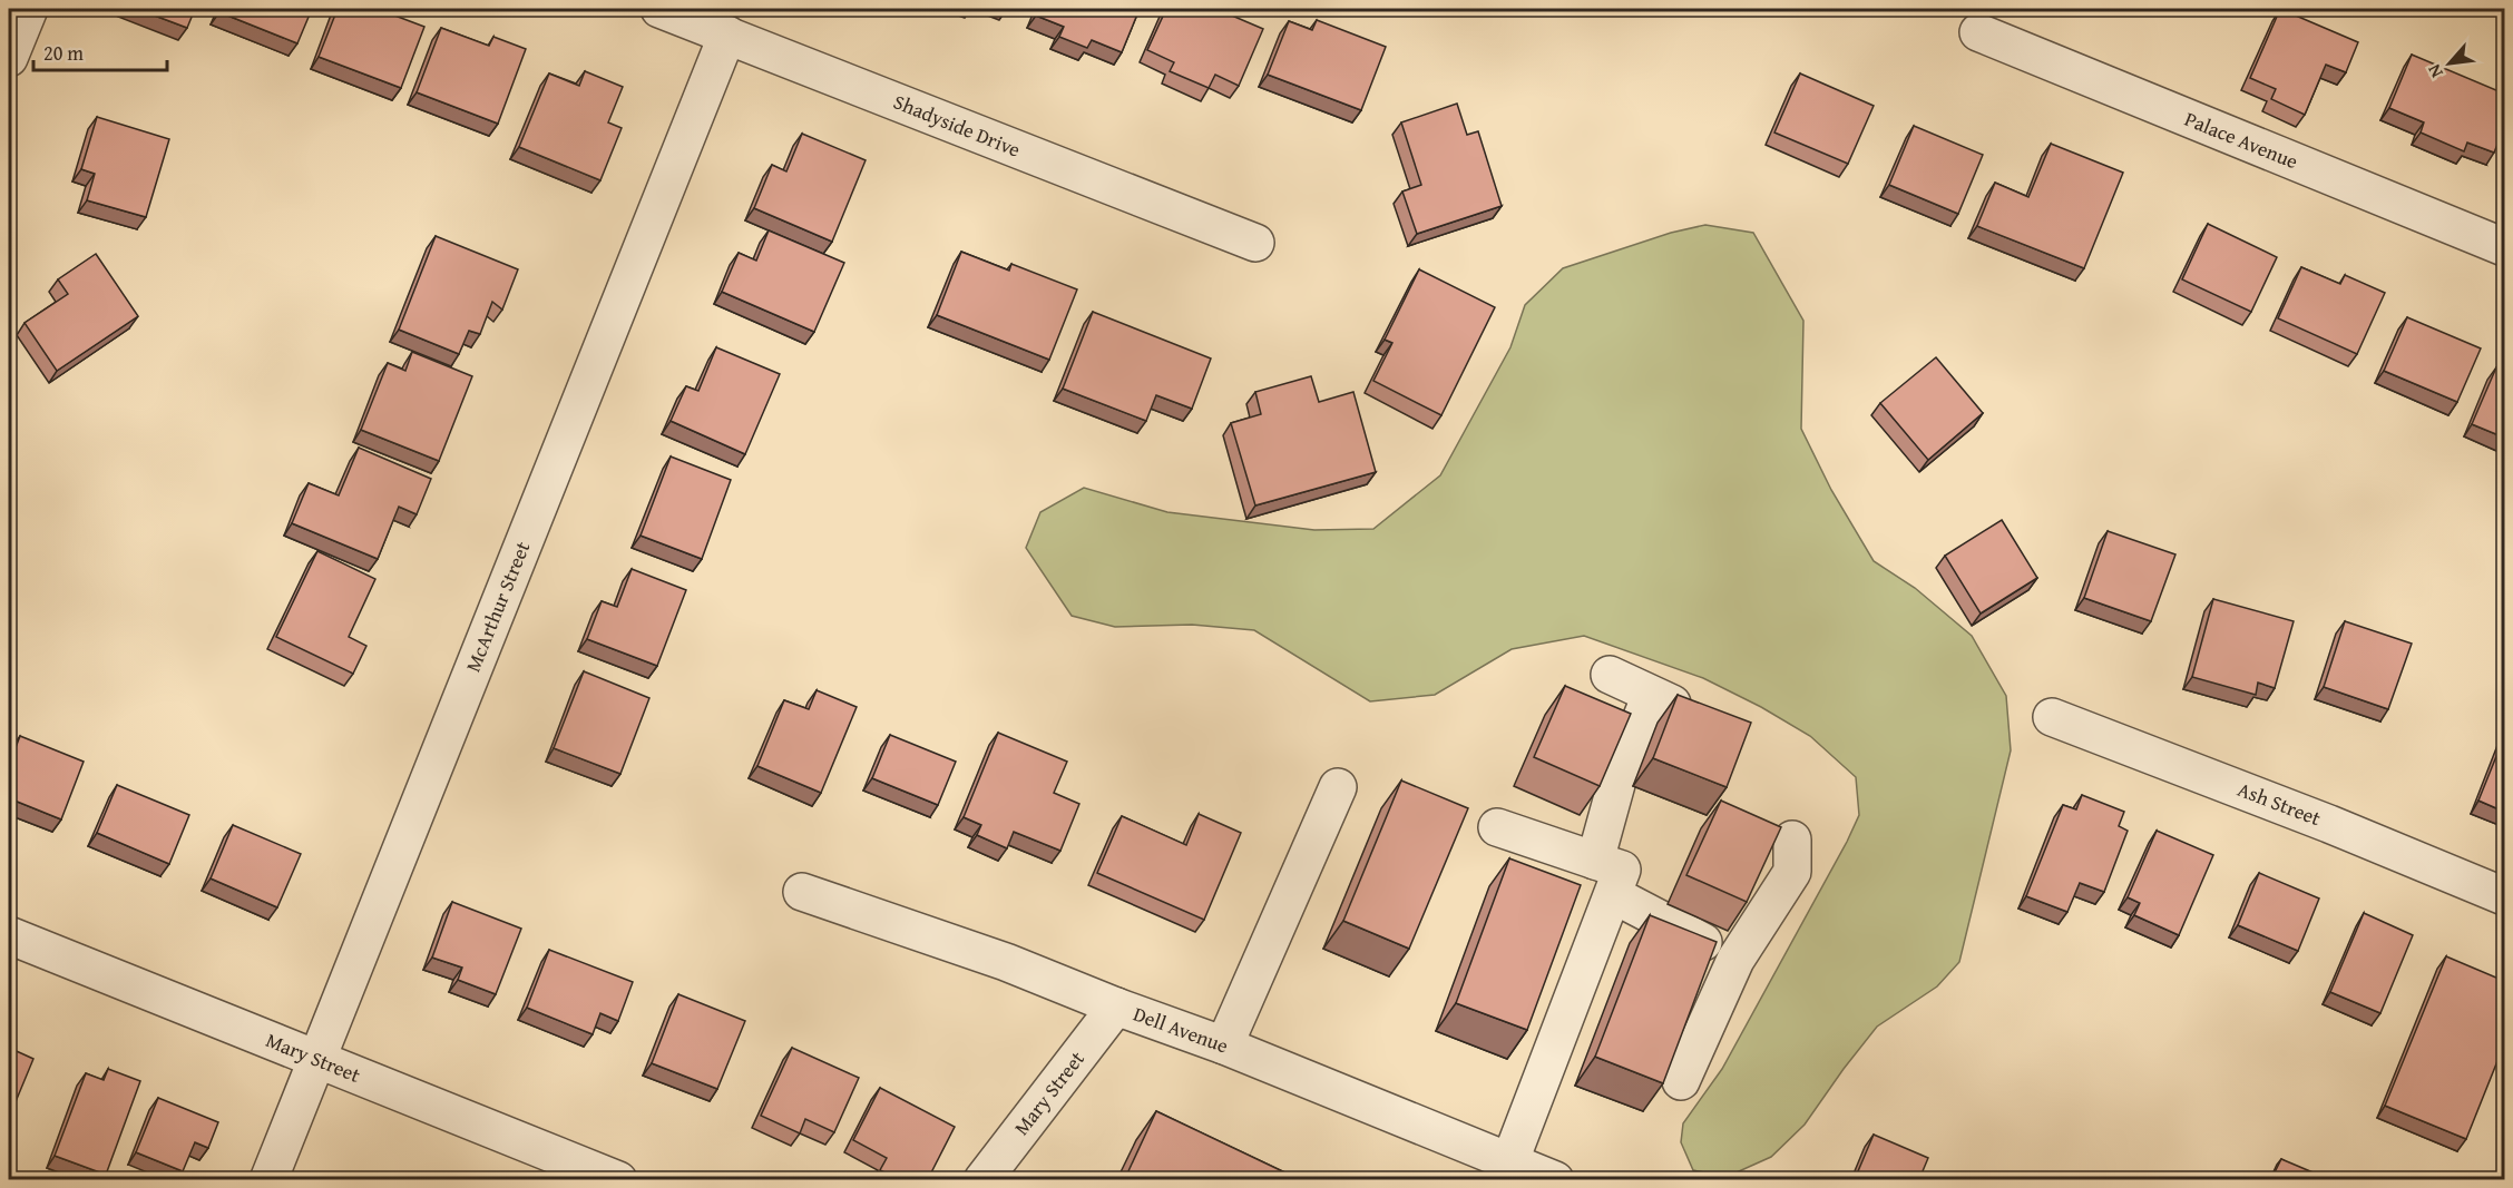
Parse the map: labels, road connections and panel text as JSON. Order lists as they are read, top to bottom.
{
  "streets": {
    "street": [
      "Shadyside Drive",
      "Palace Avenue",
      "McArthur Street",
      "Ash Street",
      "Dell Avenue",
      "Mary Street"
    ]
  },
  "crossings": [
    ["Shadyside Drive", "McArthur Street"],
    ["McArthur Street", "Mary Street"],
    ["Dell Avenue", "Mary Street"]
  ],
  "scale_bar": "20 m",
  "north": "bottom left"
}
